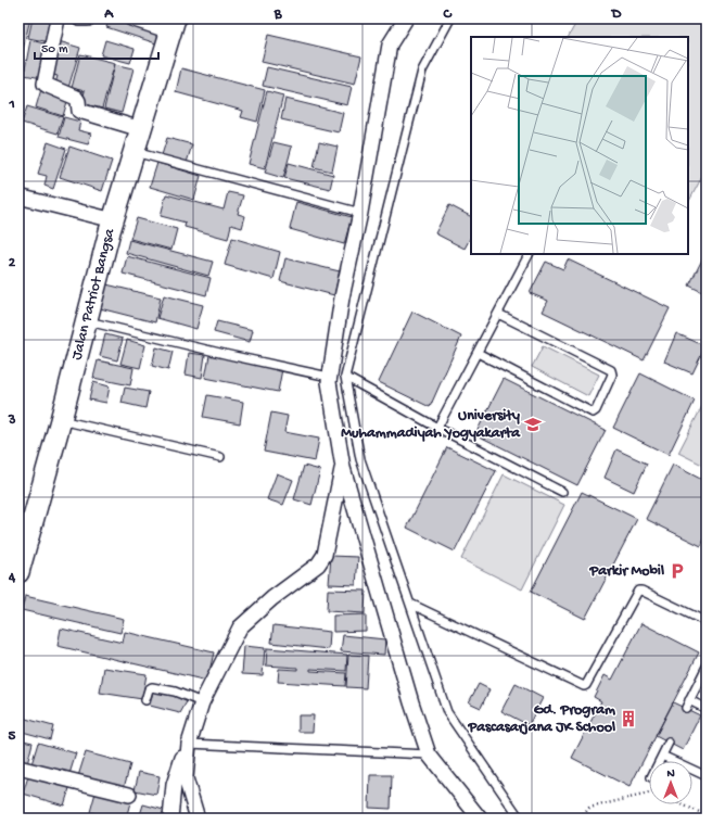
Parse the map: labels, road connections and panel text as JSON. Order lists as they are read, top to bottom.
{
  "streets": {
    "street": ["Jalan Patriot Bangsa"]
  },
  "places": {
    "school or university": ["University Muhammadiyah Yogyakarta"],
    "parking": ["Parkir Mobil"],
    "building": ["Gd. Program Pascasarjana JK School"]
  },
  "scale_bar": "50 m",
  "north": "top",
  "grid": {
    "columns": [
      "A",
      "B",
      "C",
      "D"
    ],
    "rows": [
      "1",
      "2",
      "3",
      "4",
      "5"
    ]
  }
}
